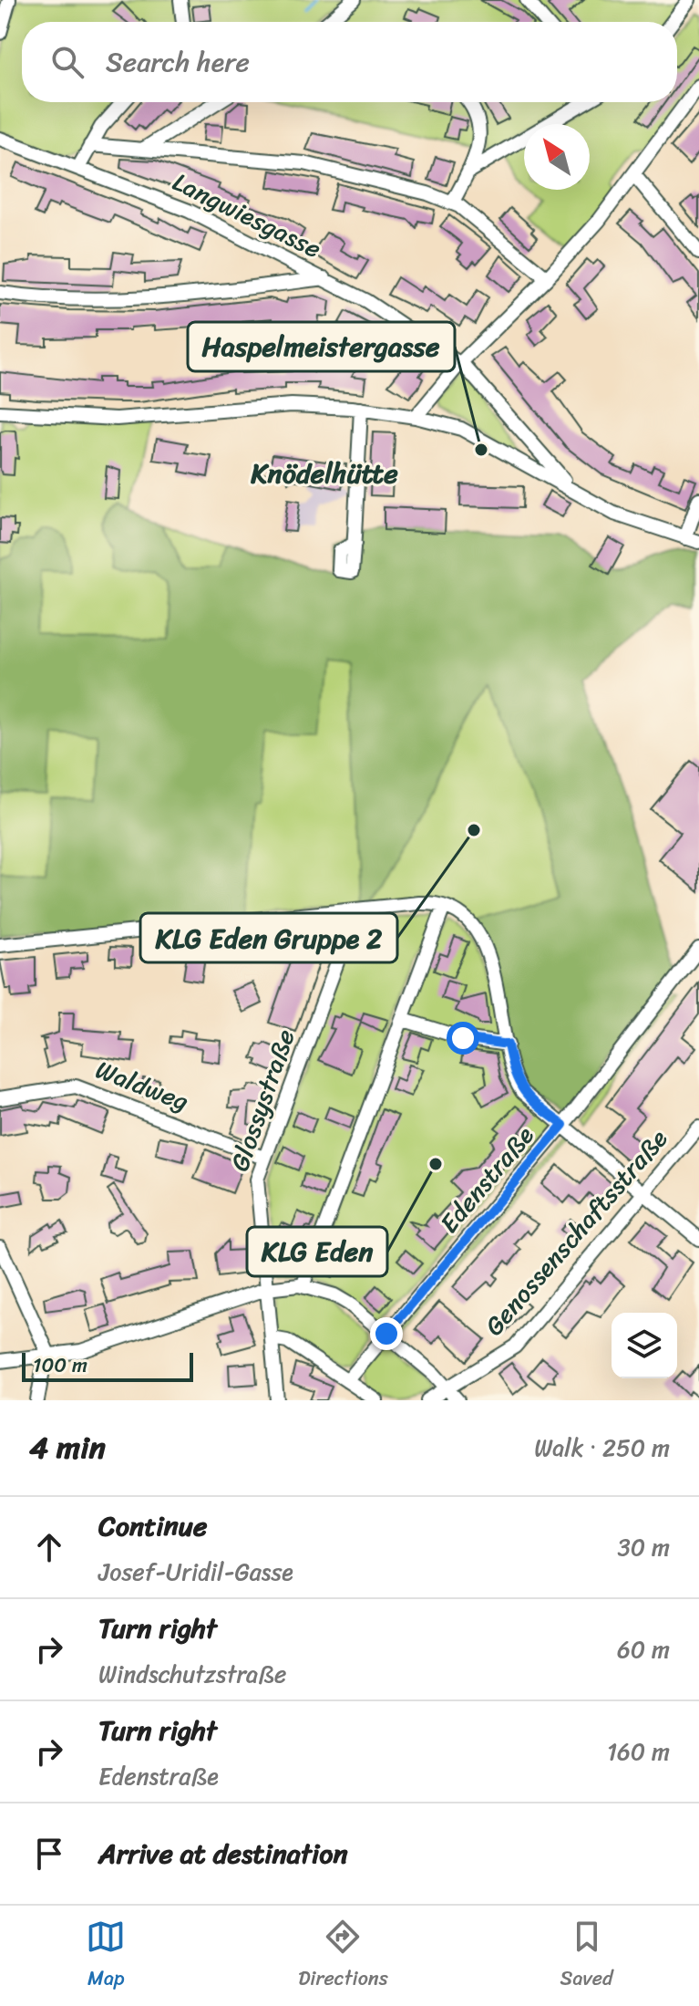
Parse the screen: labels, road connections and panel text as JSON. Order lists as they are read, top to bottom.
{
  "streets": {
    "street": [
      "Langwiesgasse",
      "Waldweg",
      "Glossystraße",
      "Edenstraße",
      "Genossenschaftsstraße"
    ]
  },
  "crossings": [
    ["Waldweg", "Glossystraße"]
  ],
  "districts": ["Knödelhütte"],
  "places": ["Haspelmeistergasse", "KLG Eden Gruppe 2", "KLG Eden"],
  "scale_bar": "100 m",
  "north": "top left",
  "page": {
    "search": "Search here",
    "scale": "100 m",
    "heading": ["4 min", "Walk · 250 m"],
    "list": [
      ["Continue", "Josef-Uridil-Gasse", "30 m"],
      ["Turn right", "Windschutzstraße", "60 m"],
      ["Turn right", "Edenstraße", "160 m"],
      "Arrive at destination"
    ],
    "nav": ["Map", "Directions", "Saved"]
  }
}
